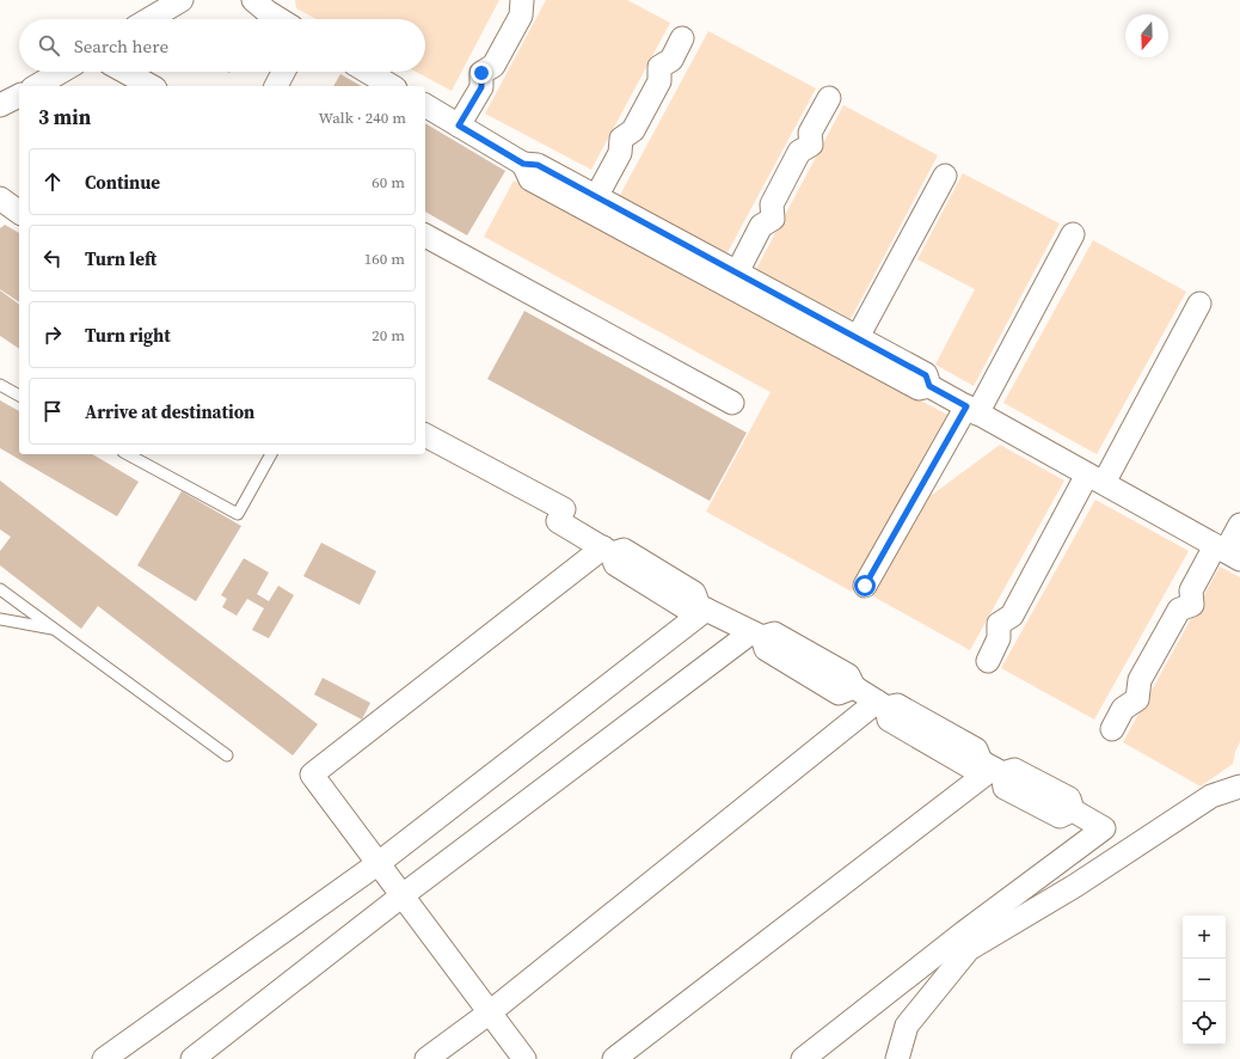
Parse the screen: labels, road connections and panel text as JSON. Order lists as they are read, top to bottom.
{
  "north": "bottom",
  "page": {
    "search": "Search here",
    "heading": ["3 min", "Walk · 240 m"],
    "list": [
      ["Continue", "60 m"],
      ["Turn left", "160 m"],
      ["Turn right", "20 m"],
      "Arrive at destination"
    ],
    "map_buttons": ["+", "−"]
  }
}
